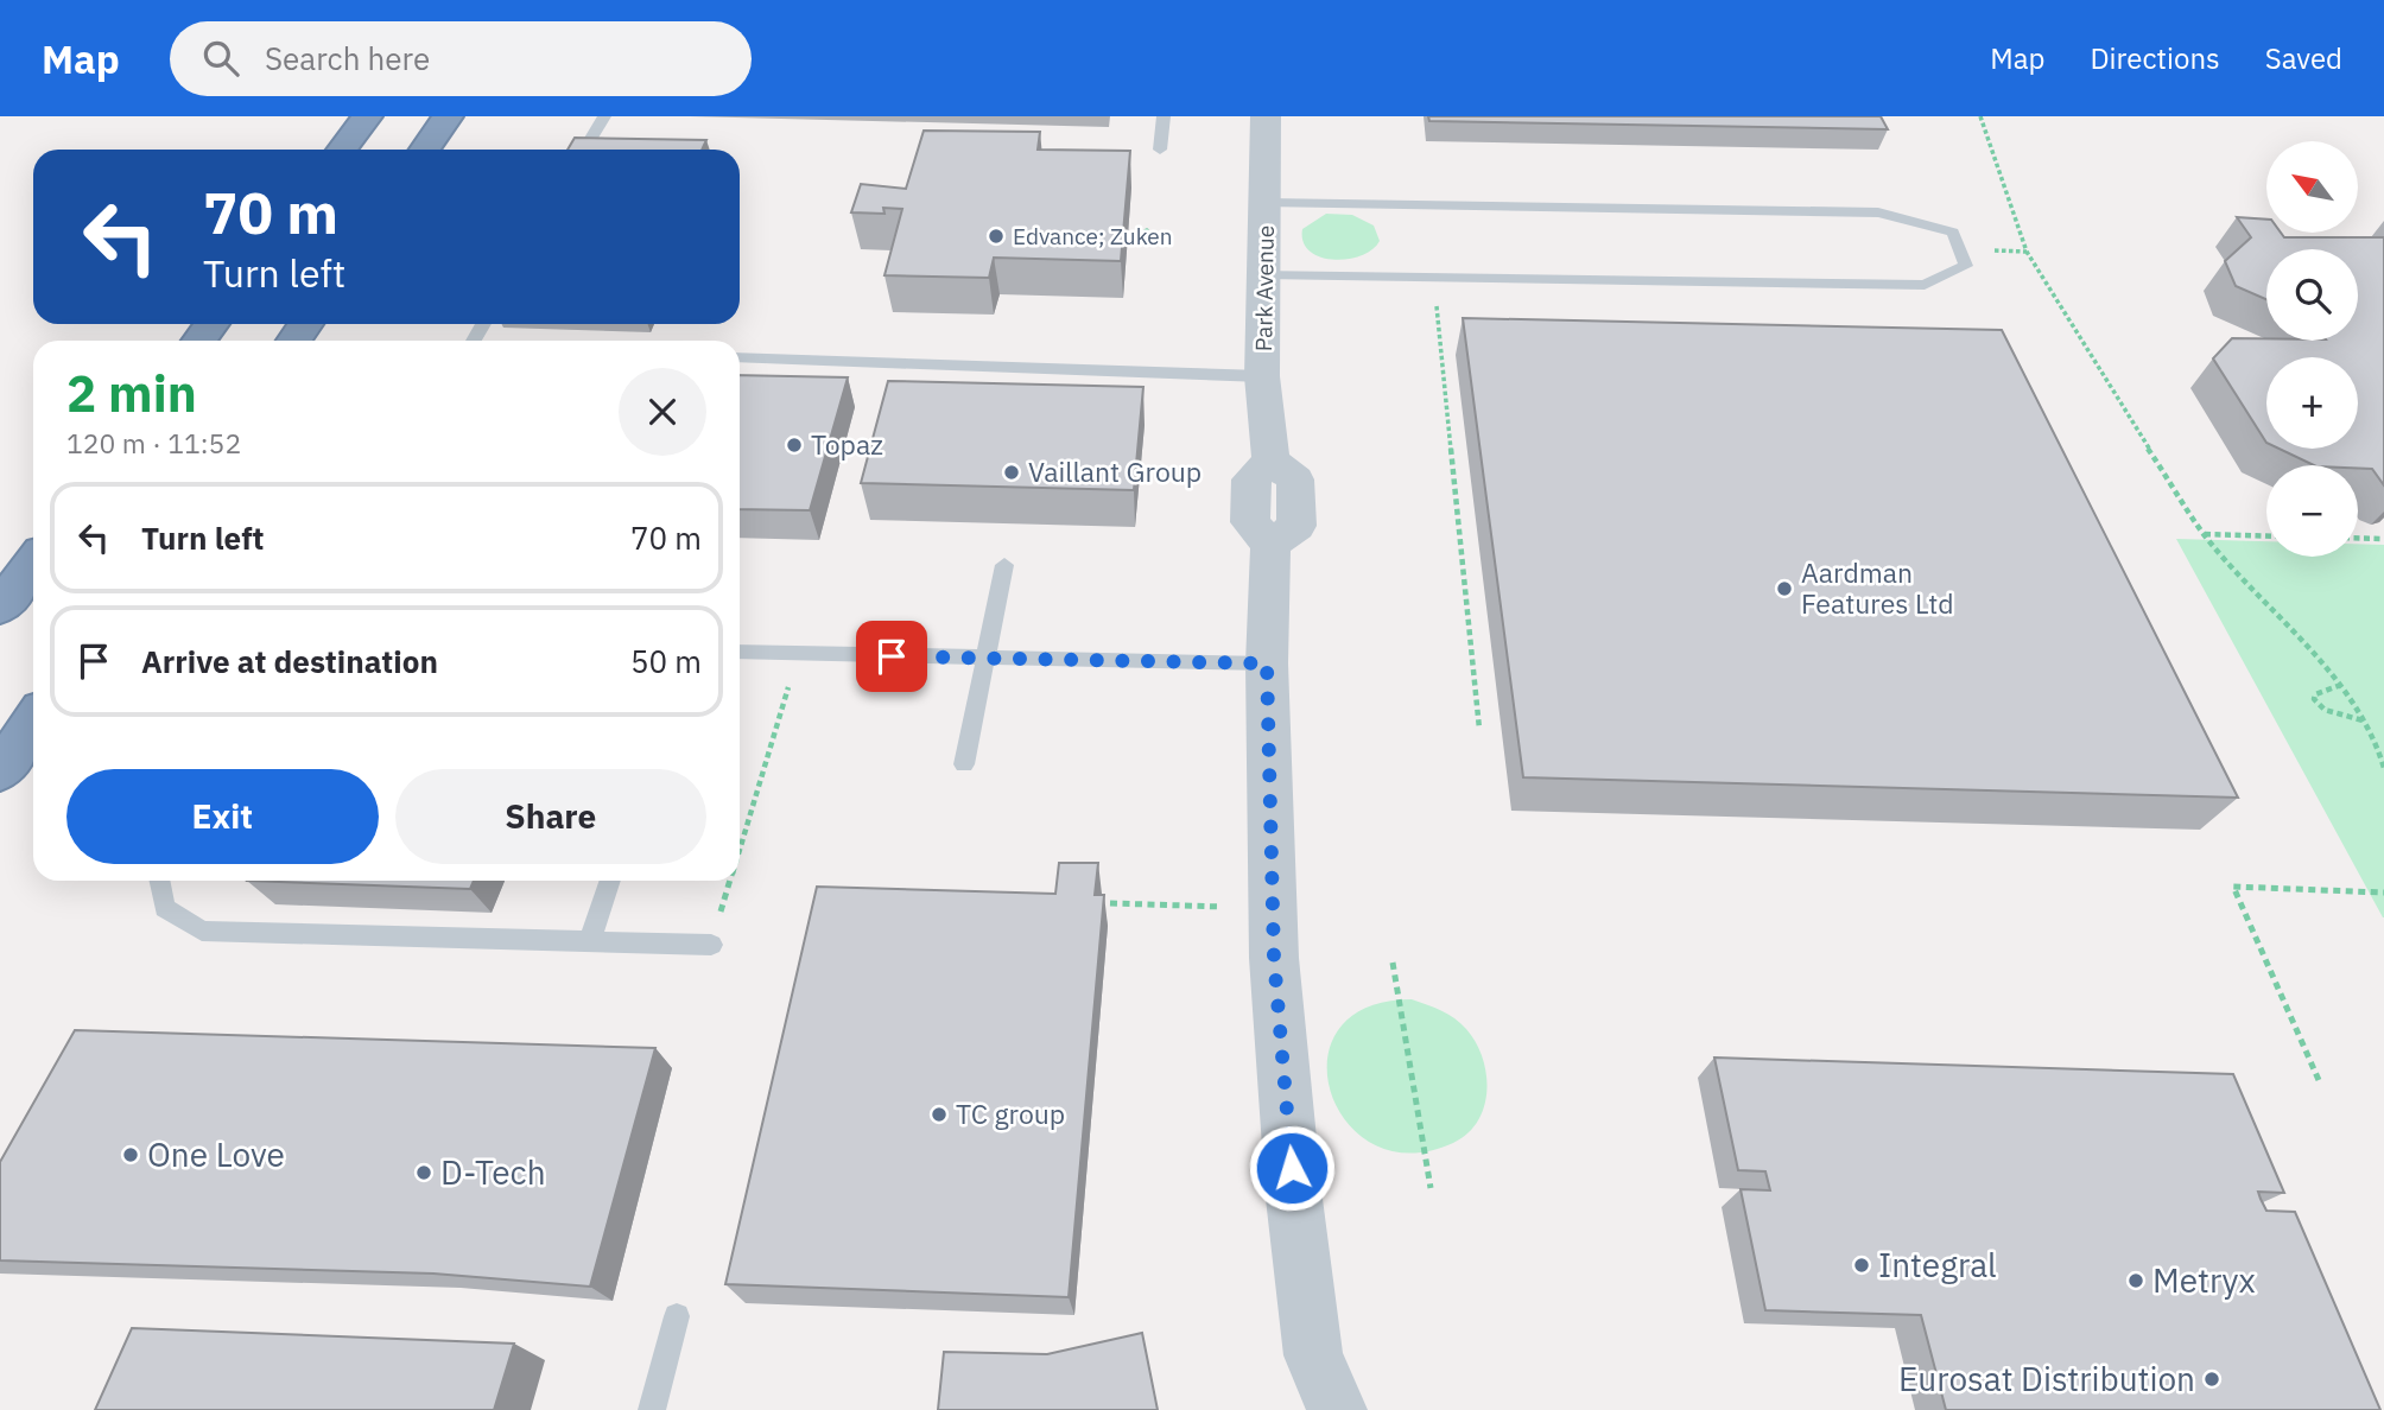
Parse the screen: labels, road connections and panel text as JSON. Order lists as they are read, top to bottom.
{
  "streets": {
    "street": ["Park Avenue"]
  },
  "places": [
    "Edvance; Zuken",
    "Topaz",
    "Vaillant Group",
    "Aardman Features Ltd",
    "TC group",
    "One Love",
    "D-Tech",
    "Integral",
    "Metryx",
    "Eurosat Distribution"
  ],
  "north": "top left",
  "page": {
    "header": "Map",
    "search": "Search here",
    "nav": ["Map", "Directions", "Saved"],
    "map_buttons": ["+", "−"],
    "turn": ["70 m", "Turn left"],
    "heading": ["2 min", "120 m · 11:52"],
    "list": [
      {
        "name": "Turn left",
        "value": "70 m"
      },
      {
        "name": "Arrive at destination",
        "value": "50 m"
      }
    ],
    "buttons": ["Exit", "Share"]
  }
}
